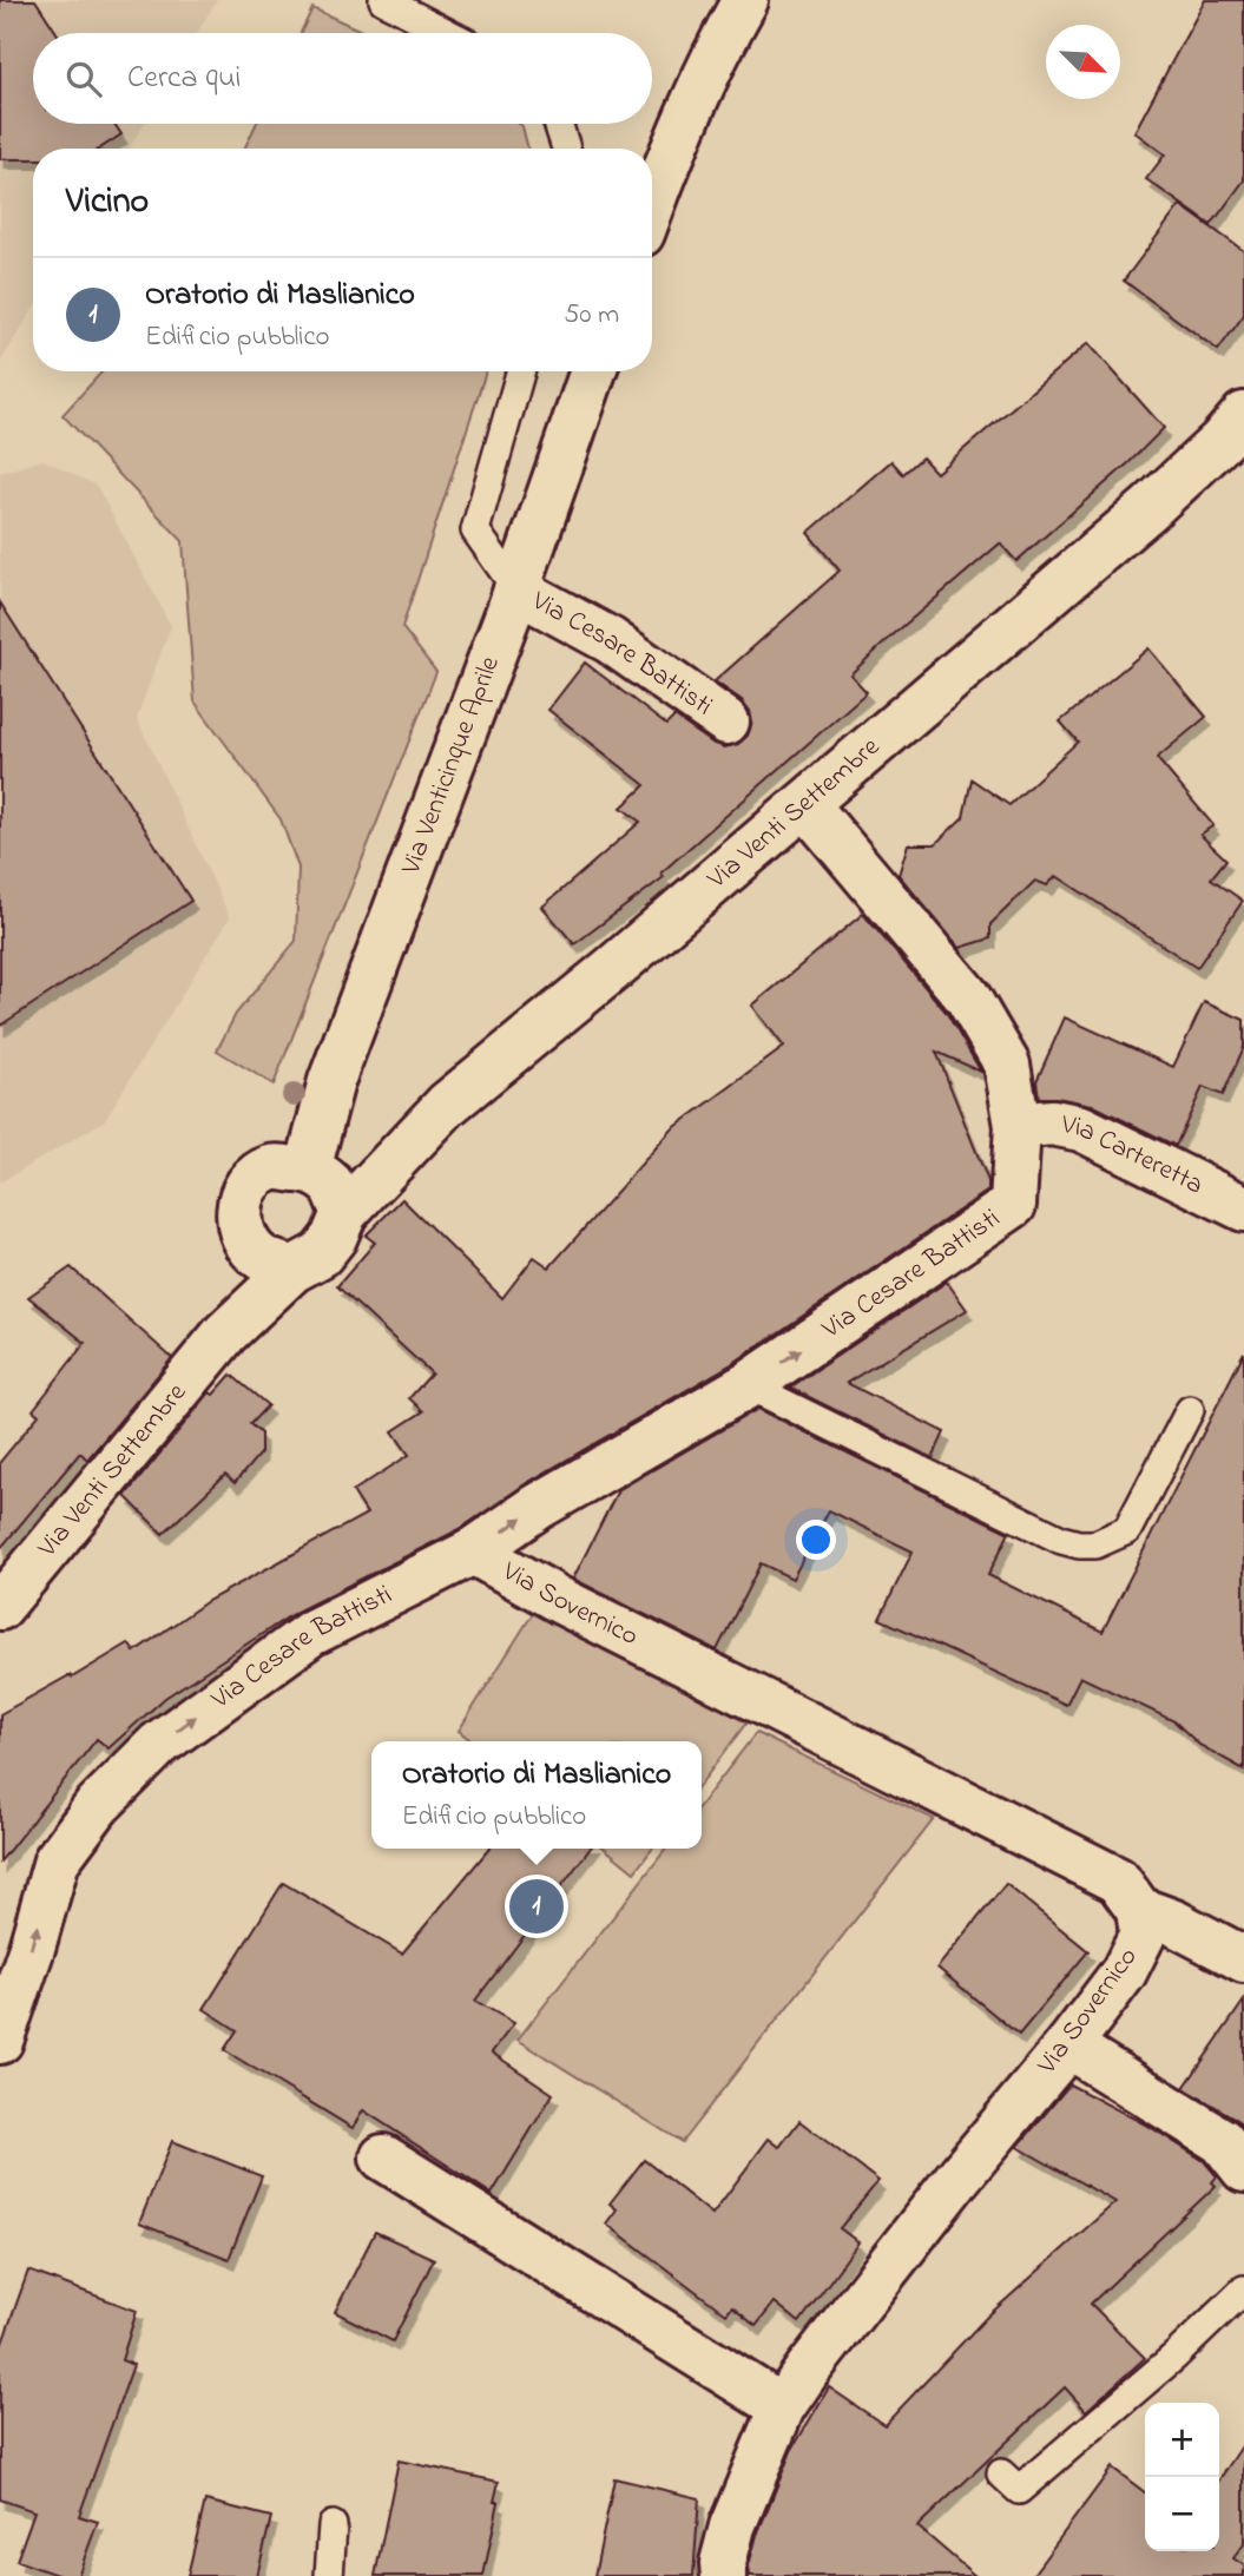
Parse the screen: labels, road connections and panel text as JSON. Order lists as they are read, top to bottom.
{
  "streets": {
    "street": [
      "Via Cesare Battisti",
      "Via Venticinque Aprile",
      "Via Venti Settembre",
      "Via Carteretta",
      "Via Sovernico"
    ]
  },
  "crossings": [
    ["Via Cesare Battisti", "Via Venticinque Aprile"],
    ["Via Cesare Battisti", "Via Venti Settembre"],
    ["Via Cesare Battisti", "Via Carteretta"],
    ["Via Cesare Battisti", "Via Sovernico"],
    ["Via Venticinque Aprile", "Via Venti Settembre"]
  ],
  "one_way": ["Via Cesare Battisti"],
  "north": "bottom right",
  "page": {
    "search": "Cerca qui",
    "heading": "Vicino",
    "list": [
      {
        "mark": "1",
        "name": "Oratorio di Maslianico",
        "note": "Edificio pubblico",
        "value": "50 m"
      }
    ],
    "popup": ["Oratorio di Maslianico", "Edificio pubblico"],
    "pins": "1",
    "map_buttons": ["+", "−"]
  }
}
